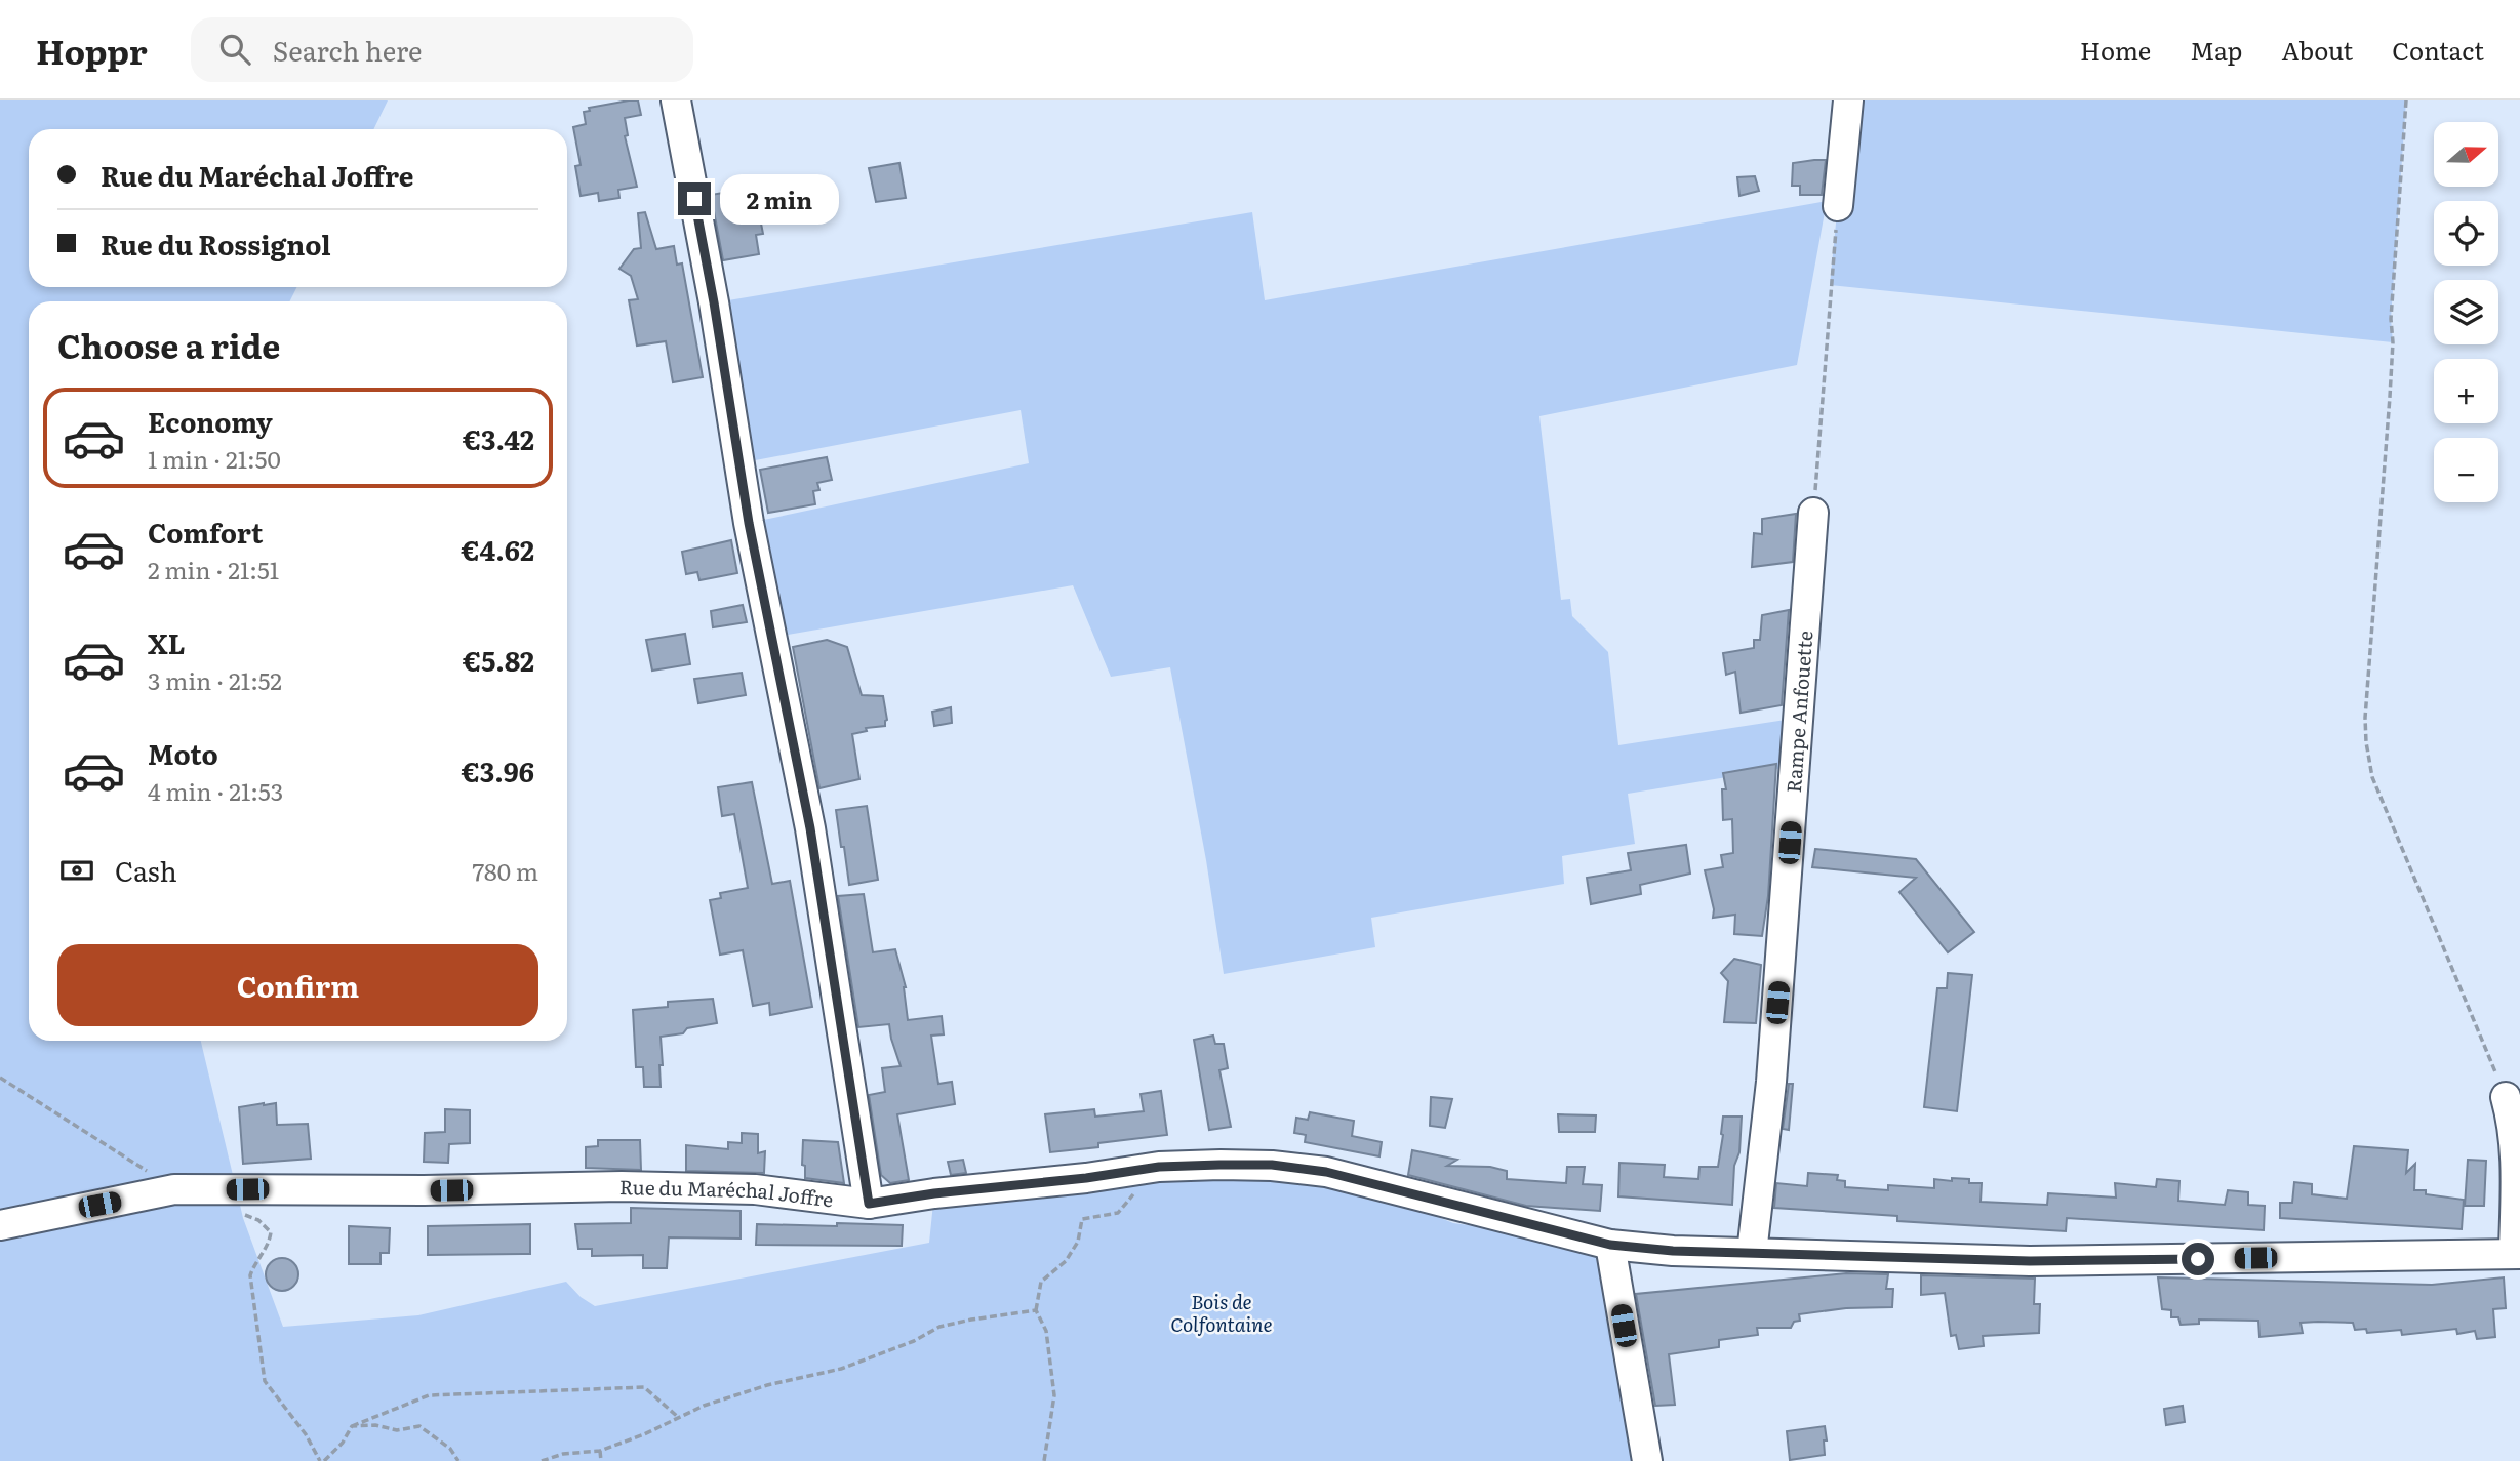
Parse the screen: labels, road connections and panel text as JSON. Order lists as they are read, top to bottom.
{
  "streets": {
    "street": ["Rampe Anfouette", "Rue du Maréchal Joffre"]
  },
  "crossings": [
    ["Rampe Anfouette", "Rue du Maréchal Joffre"]
  ],
  "parks": ["Bois de Colfontaine"],
  "north": "right",
  "page": {
    "header": "Hoppr",
    "search": "Search here",
    "nav": [
      "Home",
      "Map",
      "About",
      "Contact"
    ],
    "map_buttons": ["+", "−"],
    "banner": ["Rue du Maréchal Joffre", "Rue du Rossignol"],
    "bubble": "2 min",
    "heading": "Choose a ride",
    "list": [
      {
        "name": "Economy",
        "note": "1 min · 21:50",
        "value": "€3.42"
      },
      {
        "name": "Comfort",
        "note": "2 min · 21:51",
        "value": "€4.62"
      },
      {
        "name": "XL",
        "note": "3 min · 21:52",
        "value": "€5.82"
      },
      {
        "name": "Moto",
        "note": "4 min · 21:53",
        "value": "€3.96"
      }
    ],
    "pay": ["Cash", "780 m"],
    "buttons": "Confirm"
  }
}
